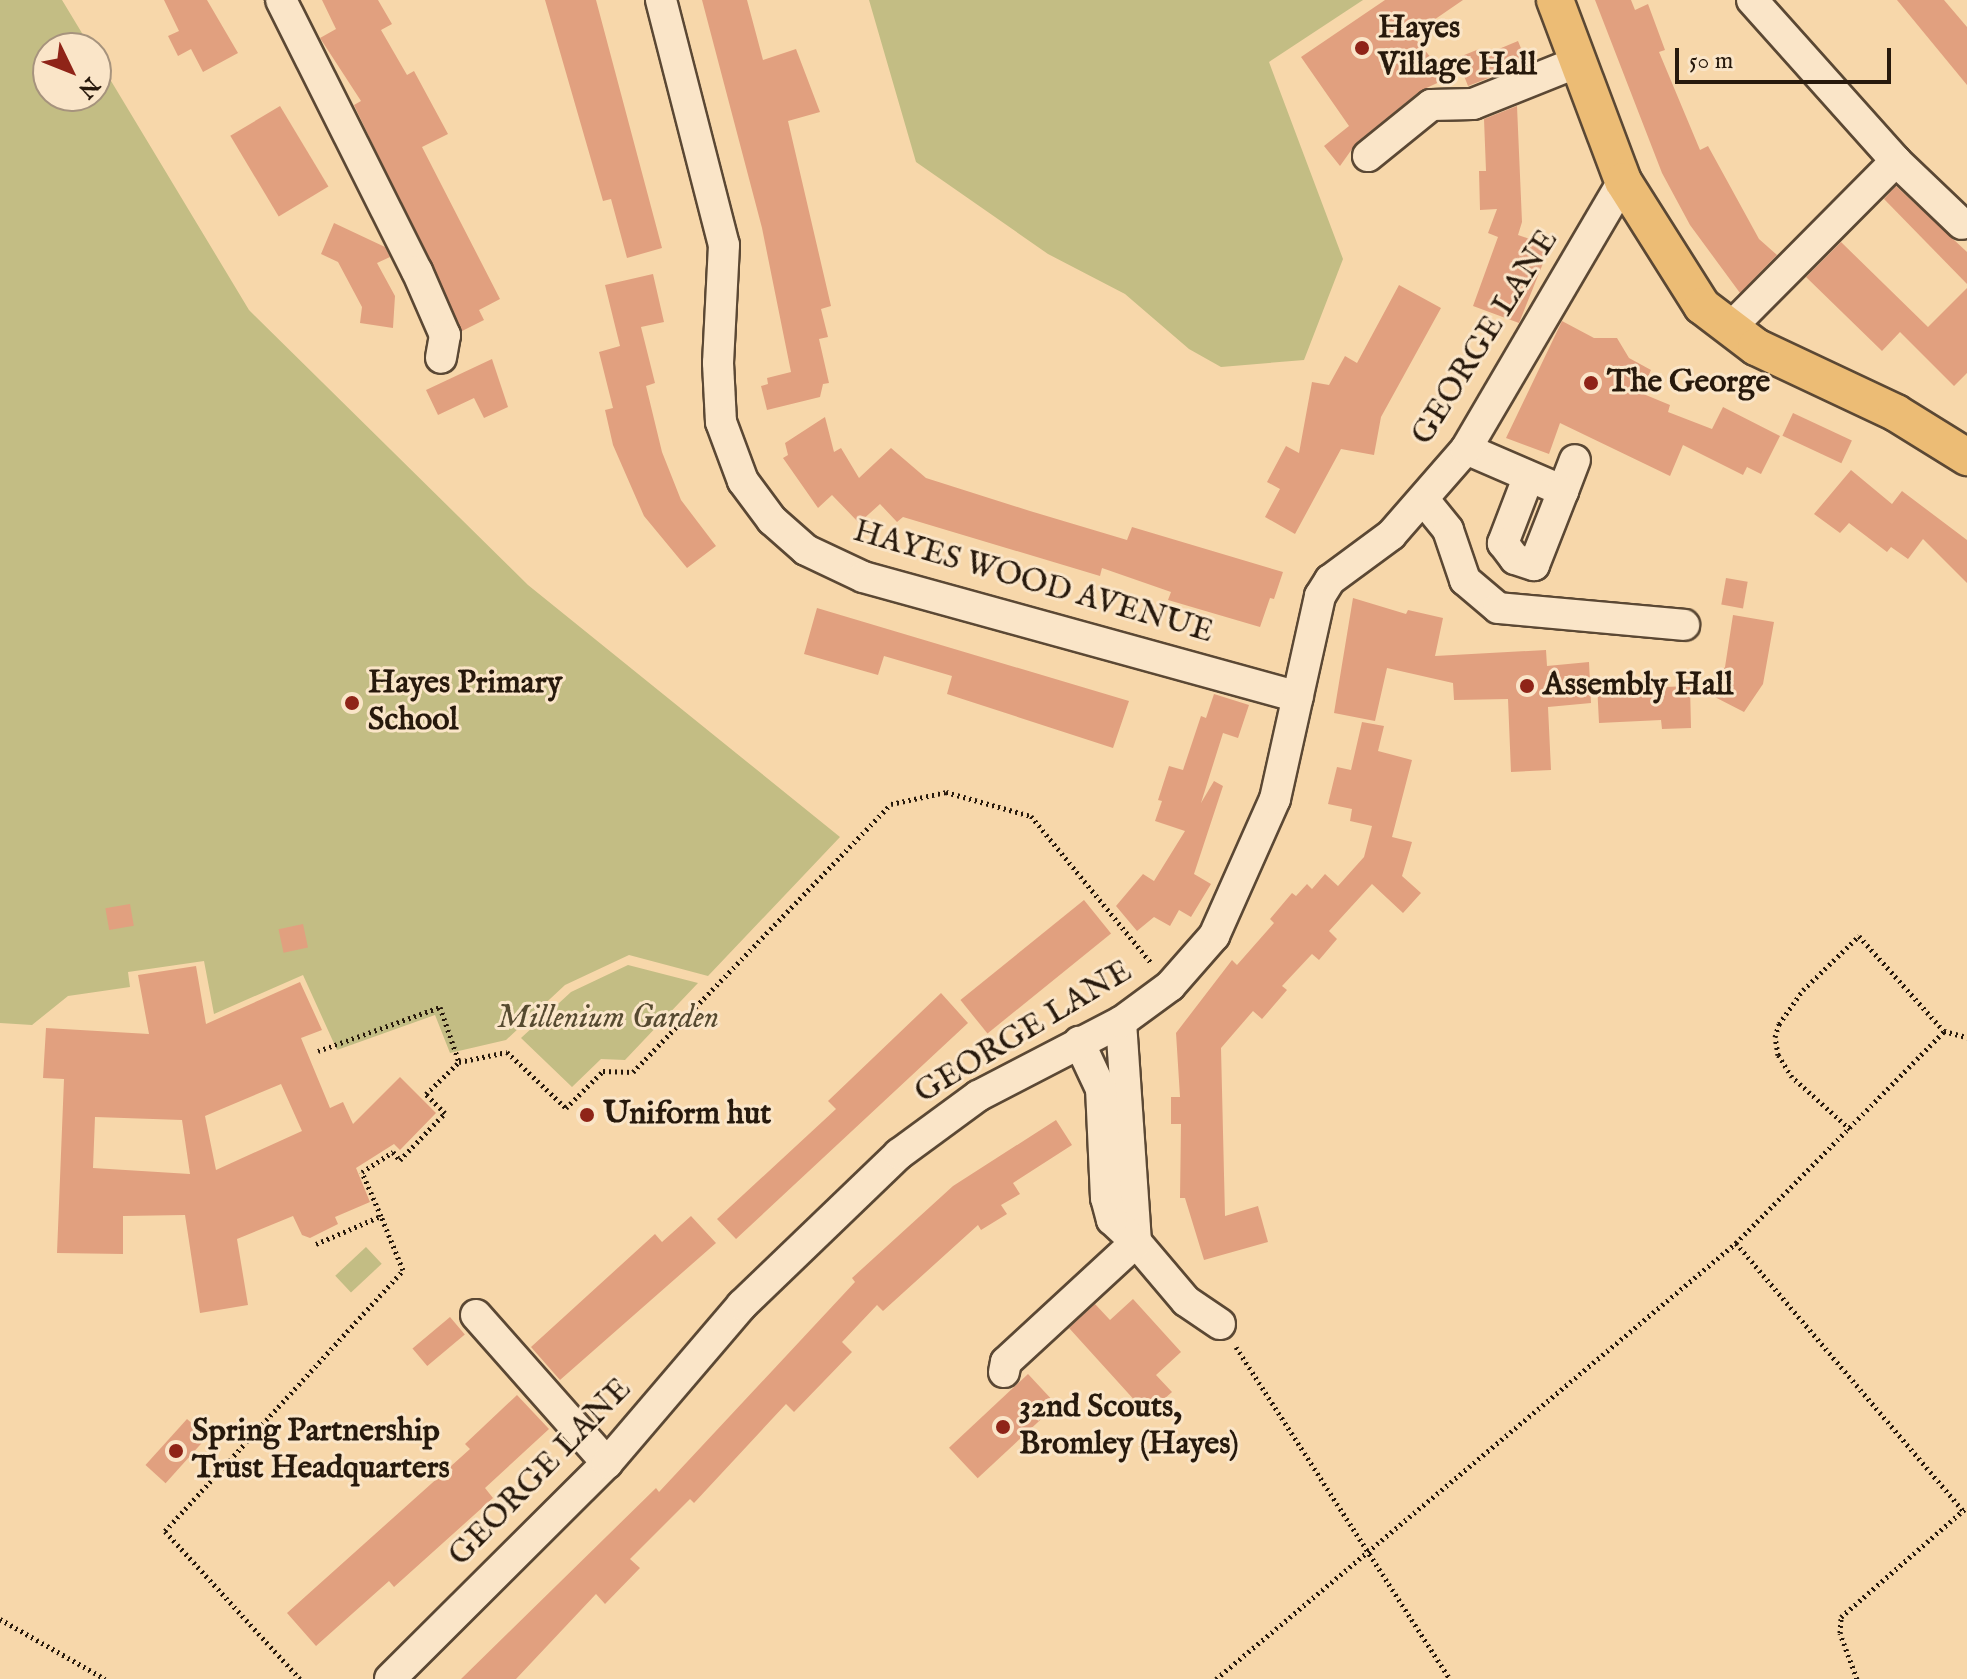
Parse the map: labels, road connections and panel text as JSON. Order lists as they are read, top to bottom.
{
  "streets": {
    "street": ["GEORGE LANE", "HAYES WOOD AVENUE"]
  },
  "crossings": [
    ["GEORGE LANE", "HAYES WOOD AVENUE"]
  ],
  "parks": ["Millenium Garden"],
  "places": [
    "Hayes Village Hall",
    "The George",
    "Assembly Hall",
    "Hayes Primary School",
    "Uniform hut",
    "32nd Scouts, Bromley (Hayes)",
    "Spring Partnership Trust Headquarters"
  ],
  "scale_bar": "50 m",
  "north": "bottom right"
}
